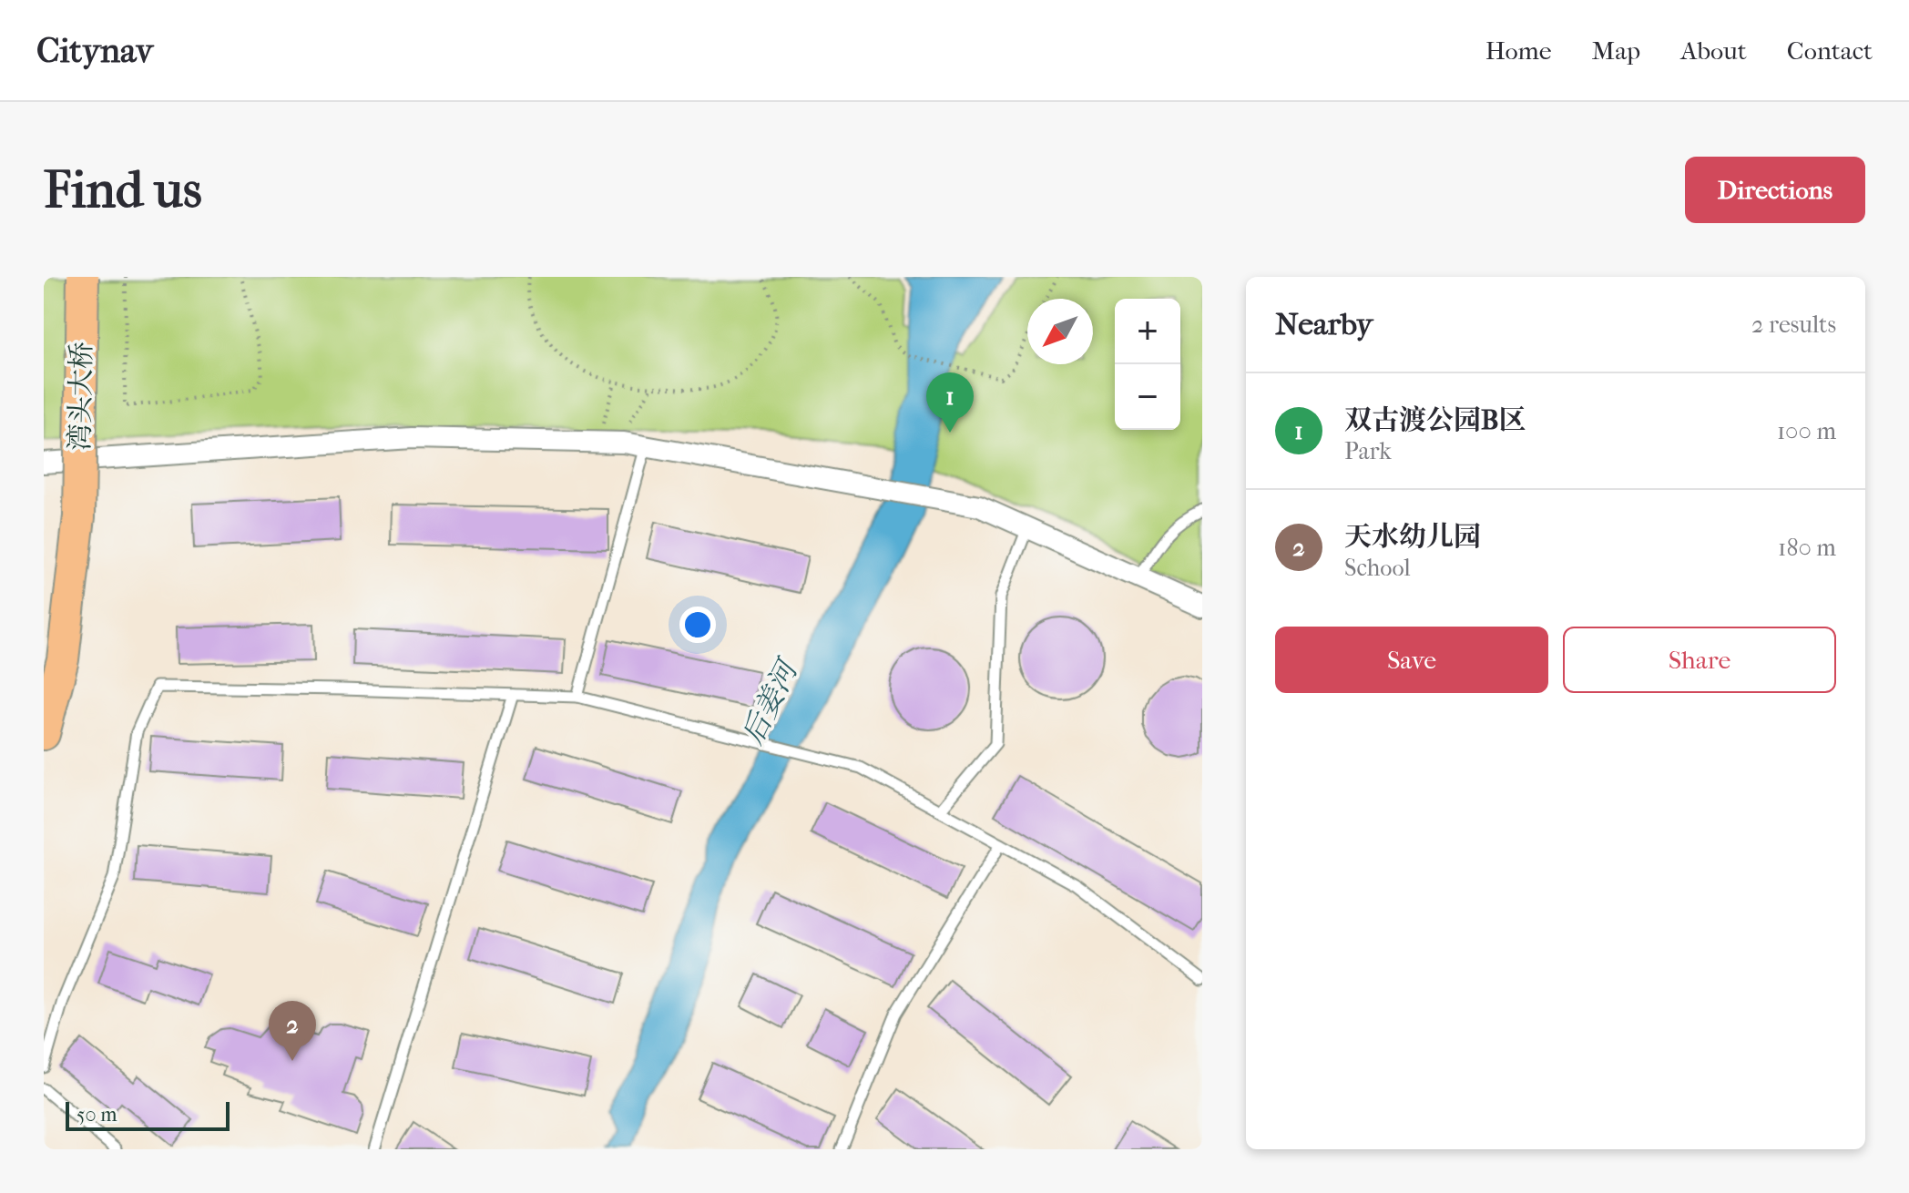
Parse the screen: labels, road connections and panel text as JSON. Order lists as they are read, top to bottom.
{
  "streets": {
    "main road": ["湾头大桥"]
  },
  "water": ["后姜河"],
  "scale_bar": "50 m",
  "north": "bottom left",
  "page": {
    "header": "Citynav",
    "nav": [
      "Home",
      "Map",
      "About",
      "Contact"
    ],
    "buttons": [
      "Directions",
      ["Save", "Share"]
    ],
    "title": "Find us",
    "heading": ["Nearby", "2 results"],
    "map_buttons": ["+", "−"],
    "list": [
      {
        "mark": "1",
        "name": "双古渡公园B区",
        "note": "Park",
        "value": "100 m"
      },
      {
        "mark": "2",
        "name": "天水幼儿园",
        "note": "School",
        "value": "180 m"
      }
    ],
    "pins": ["1", "2"],
    "scale": "50 m"
  }
}
